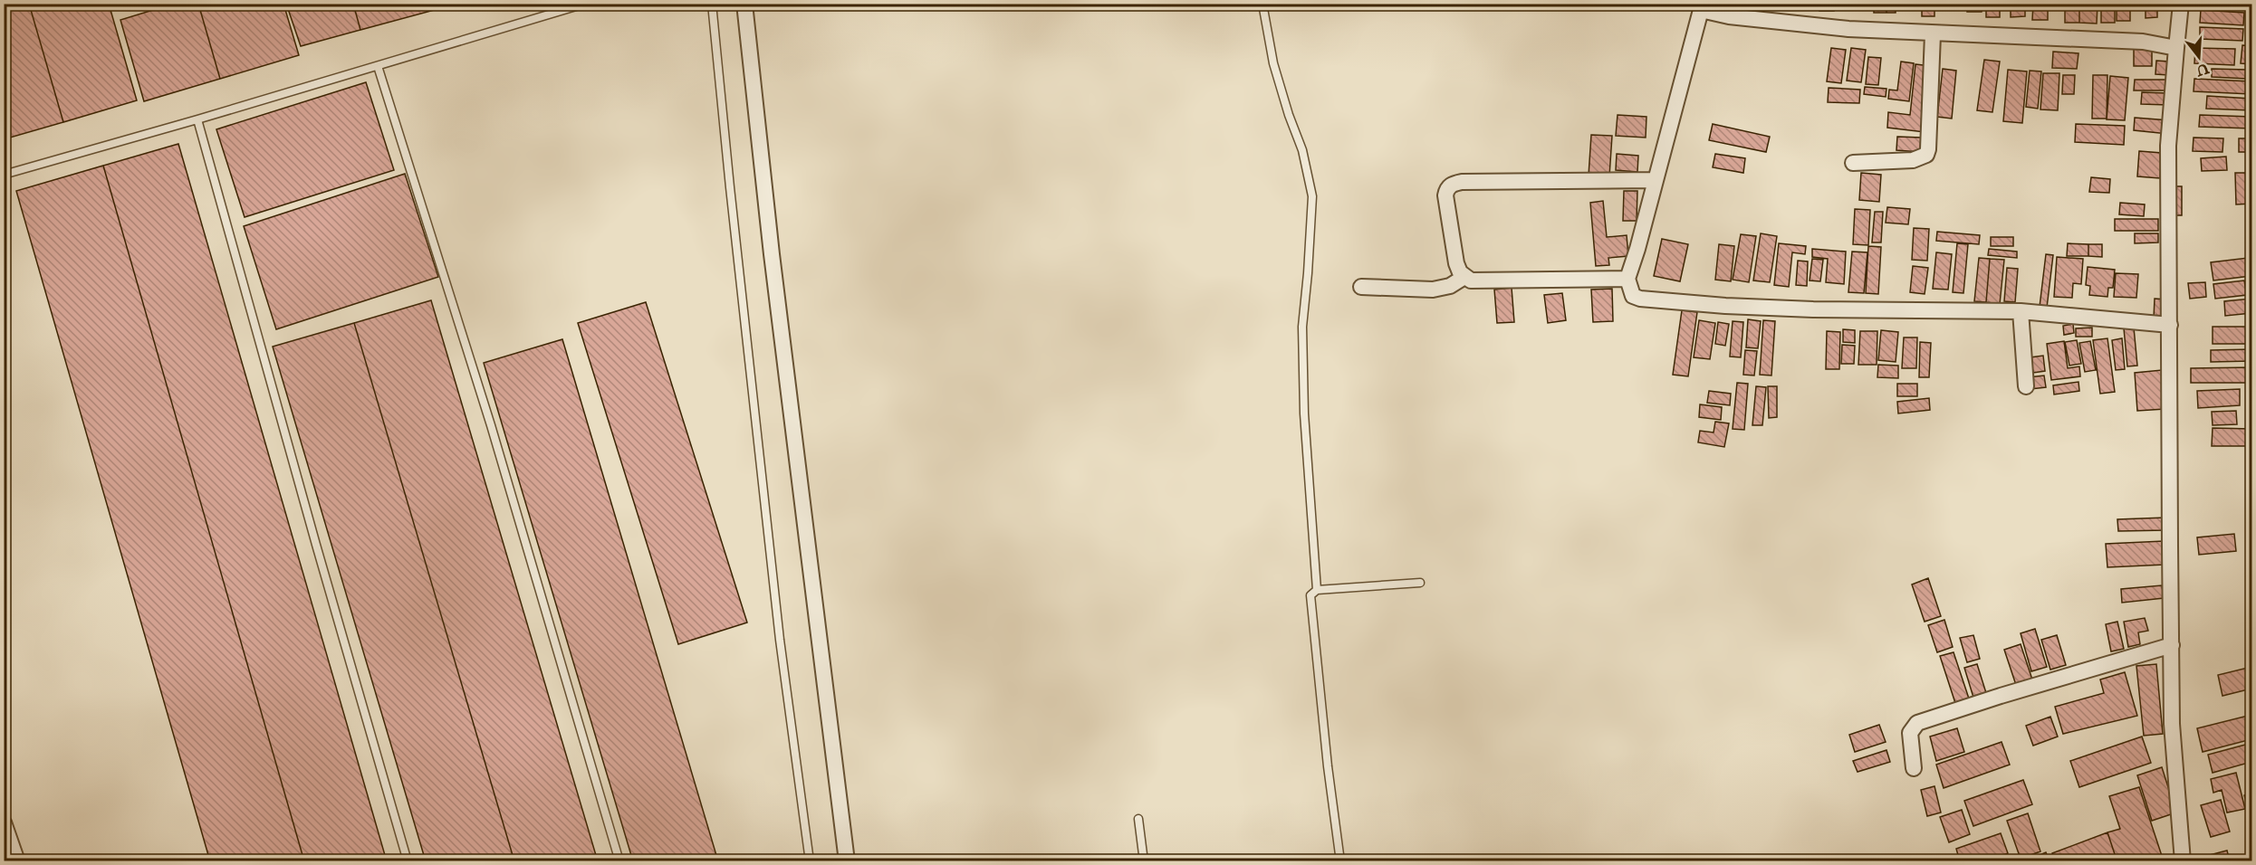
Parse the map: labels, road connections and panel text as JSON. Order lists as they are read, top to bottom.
{
  "north": "bottom"
}
